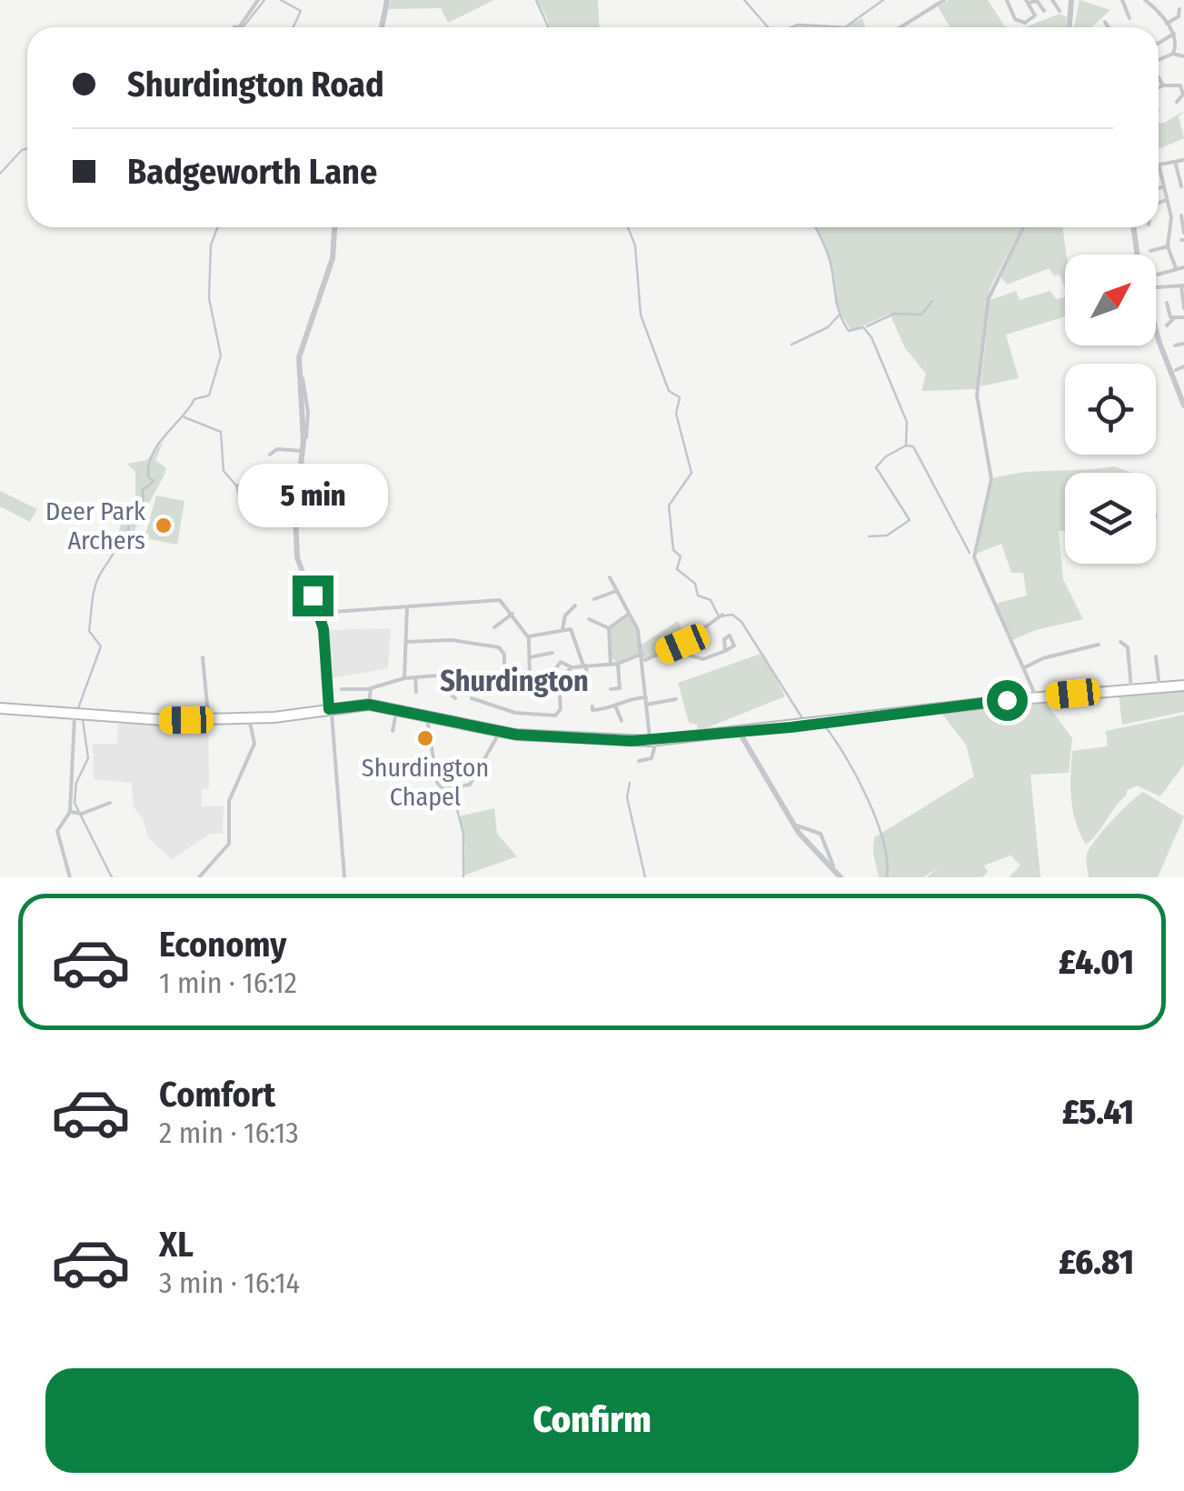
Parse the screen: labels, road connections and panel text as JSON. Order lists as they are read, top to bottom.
{
  "districts": ["Shurdington"],
  "places": ["Deer Park Archers", "Shurdington Chapel"],
  "north": "top right",
  "page": {
    "banner": ["Shurdington Road", "Badgeworth Lane"],
    "bubble": "5 min",
    "list": [
      {
        "name": "Economy",
        "note": "1 min · 16:12",
        "value": "£4.01"
      },
      {
        "name": "Comfort",
        "note": "2 min · 16:13",
        "value": "£5.41"
      },
      {
        "name": "XL",
        "note": "3 min · 16:14",
        "value": "£6.81"
      }
    ],
    "buttons": "Confirm"
  }
}
